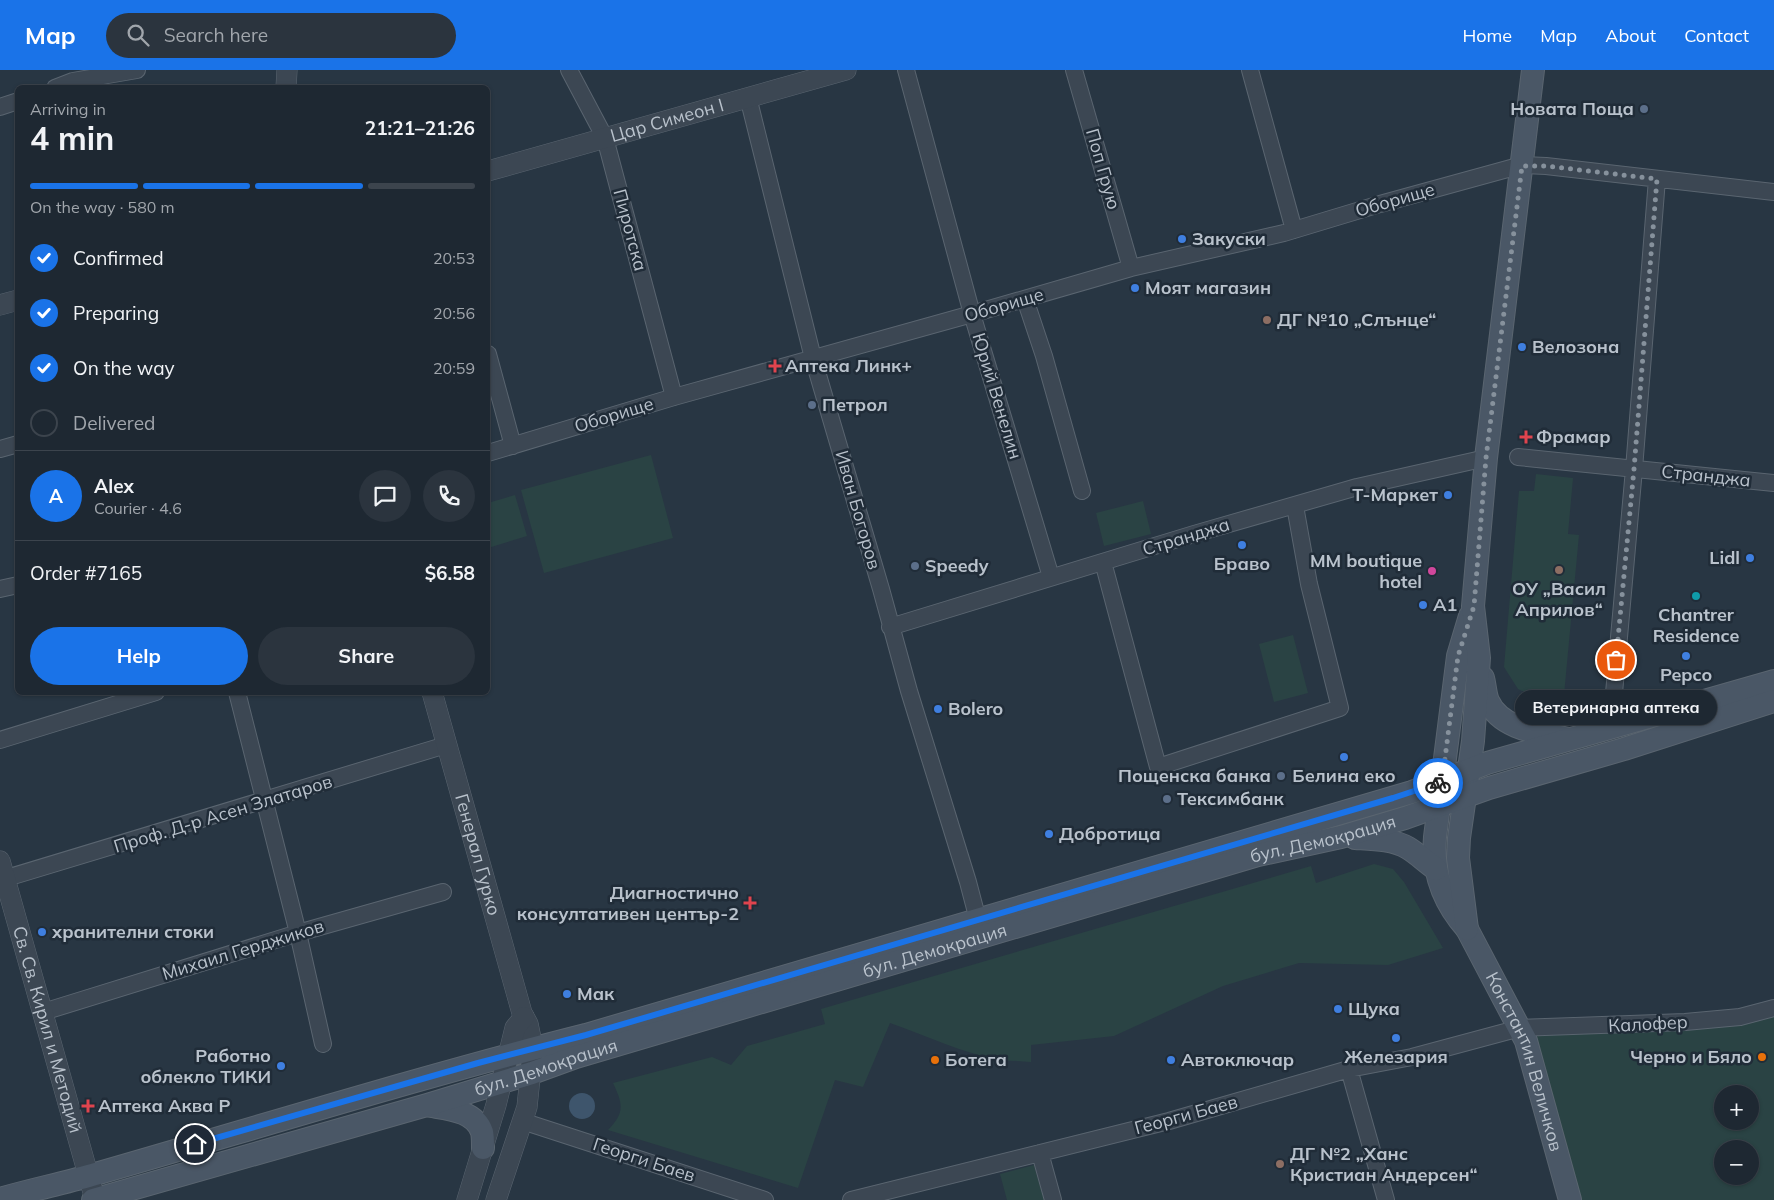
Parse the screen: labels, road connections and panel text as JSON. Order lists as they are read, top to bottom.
{
  "streets": {
    "main road": ["бул. Демокрация", "Константин Величков"],
    "street": [
      "Цар Симеон I",
      "Поп Грую",
      "Оборище",
      "Пиротска",
      "Юрий Венелин",
      "Странджа",
      "Иван Богоров",
      "Проф. Д-р Асен Златаров",
      "Генерал Гурко",
      "Михаил Герджиков",
      "Калофер",
      "Св. Св. Кирил и Методий",
      "Георги Баев"
    ]
  },
  "crossings": [
    ["Цар Симеон I", "Пиротска"],
    ["Цар Симеон I", "Иван Богоров"],
    ["Поп Грую", "Оборище"],
    ["Оборище", "Пиротска"],
    ["Оборище", "Юрий Венелин"],
    ["Оборище", "Иван Богоров"],
    ["Юрий Венелин", "Странджа"],
    ["Странджа", "Иван Богоров"],
    ["Иван Богоров", "бул. Демокрация"],
    ["Проф. Д-р Асен Златаров", "Генерал Гурко"],
    ["Проф. Д-р Асен Златаров", "Св. Св. Кирил и Методий"],
    ["бул. Демокрация", "Генерал Гурко"],
    ["бул. Демокрация", "Св. Св. Кирил и Методий"],
    ["бул. Демокрация", "Константин Величков"],
    ["Генерал Гурко", "Георги Баев"],
    ["Михаил Герджиков", "Св. Св. Кирил и Методий"],
    ["Калофер", "Константин Величков"],
    ["Калофер", "Георги Баев"],
    ["Константин Величков", "Георги Баев"]
  ],
  "places": {
    "other": [
      "Новата Поща",
      "Закуски",
      "Моят магазин",
      "ДГ №10 „Слънце“",
      "Велозона",
      "Петрол",
      "Т-Маркет",
      "Браво",
      "Lidl",
      "Speedy",
      "ОУ „Васил Априлов“",
      "MM boutique hotel",
      "Chantrer Residence",
      "A1",
      "Pepco",
      "Ветеринарна аптека",
      "Bolero",
      "Белина еко",
      "Пощенска банка",
      "Тексимбанк",
      "Добротица",
      "хранителни стоки",
      "Мак",
      "Щука",
      "Железария",
      "Черно и Бяло",
      "Ботега",
      "Автоключар",
      "Работно облекло ТИКИ",
      "ДГ №2 „Ханс Кристиан Андерсен“"
    ],
    "health": [
      "Аптека Линк+",
      "Фрамар",
      "Диагностично консултативен център-2",
      "Аптека Аква Р"
    ]
  },
  "page": {
    "header": "Map",
    "search": "Search here",
    "nav": [
      "Home",
      "Map",
      "About",
      "Contact"
    ],
    "heading": ["4 min", "Arriving in", "21:21–21:26"],
    "panel": [
      "Alex",
      "Courier · 4.6",
      "Order #7165",
      "$6.58"
    ],
    "bar": "On the way · 580 m",
    "list": [
      ["Confirmed", "20:53"],
      ["Preparing", "20:56"],
      ["On the way", "20:59"],
      "Delivered"
    ],
    "round": "A",
    "buttons": ["Help", "Share"],
    "bubble": "Ветеринарна аптека",
    "map_buttons": ["+", "−"]
  }
}
